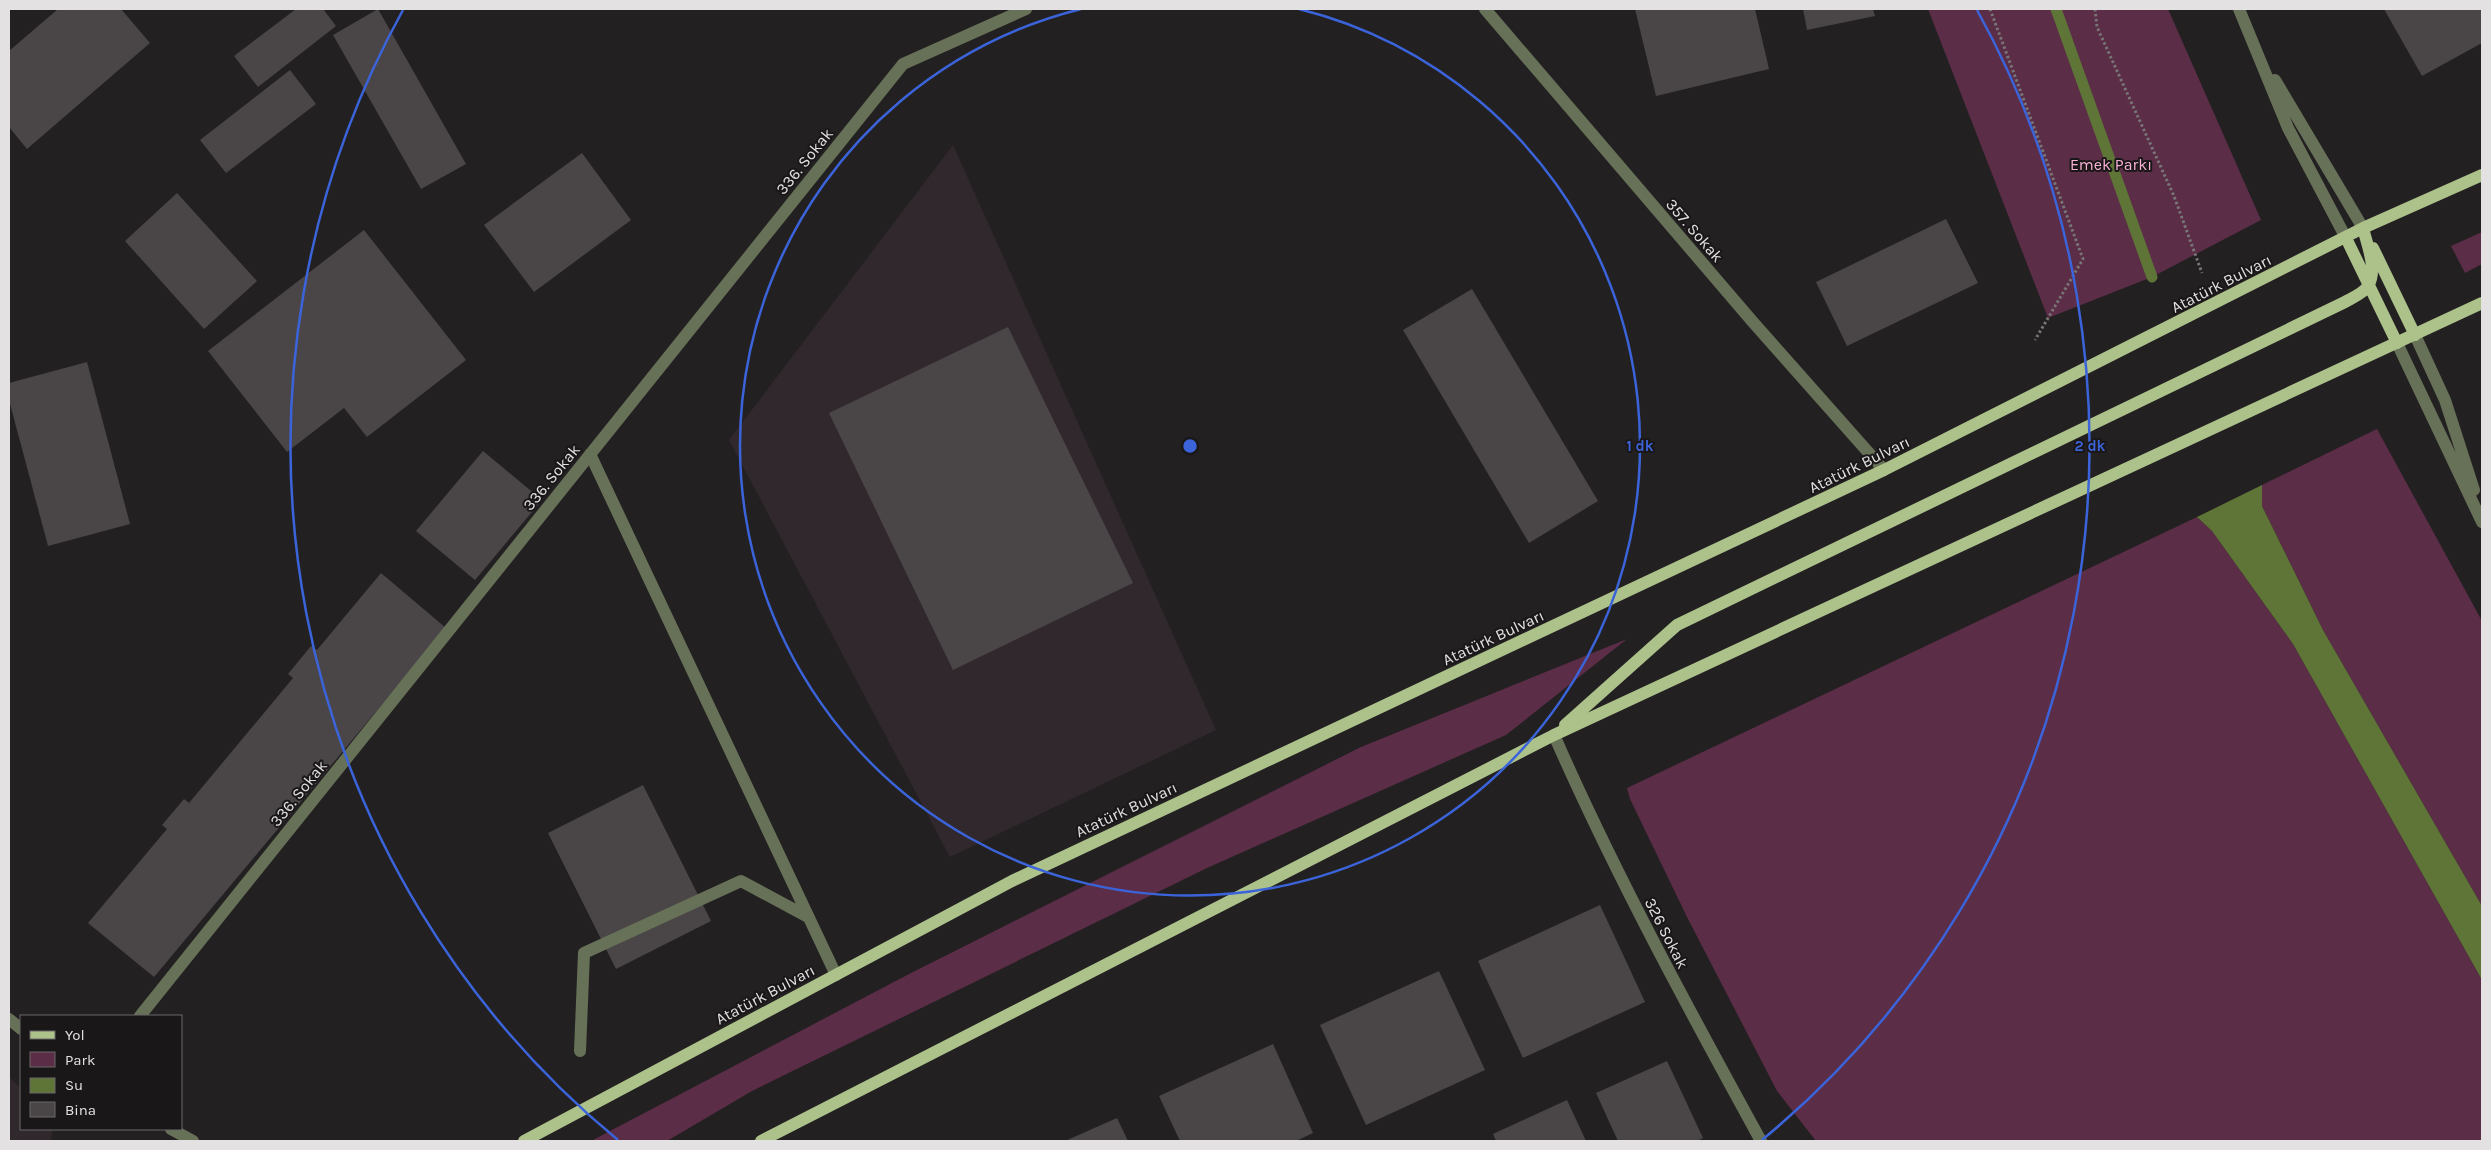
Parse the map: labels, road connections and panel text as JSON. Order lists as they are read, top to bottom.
{
  "streets": {
    "main road": ["Atatürk Bulvarı"],
    "street": ["336. Sokak", "357. Sokak", "326 Sokak"]
  },
  "crossings": [
    ["357. Sokak", "Atatürk Bulvarı"]
  ],
  "parks": ["Emek Parkı"],
  "legend": [
    "Yol",
    "Park",
    "Su",
    "Bina"
  ],
  "rings": ["1 dk", "2 dk"]
}
